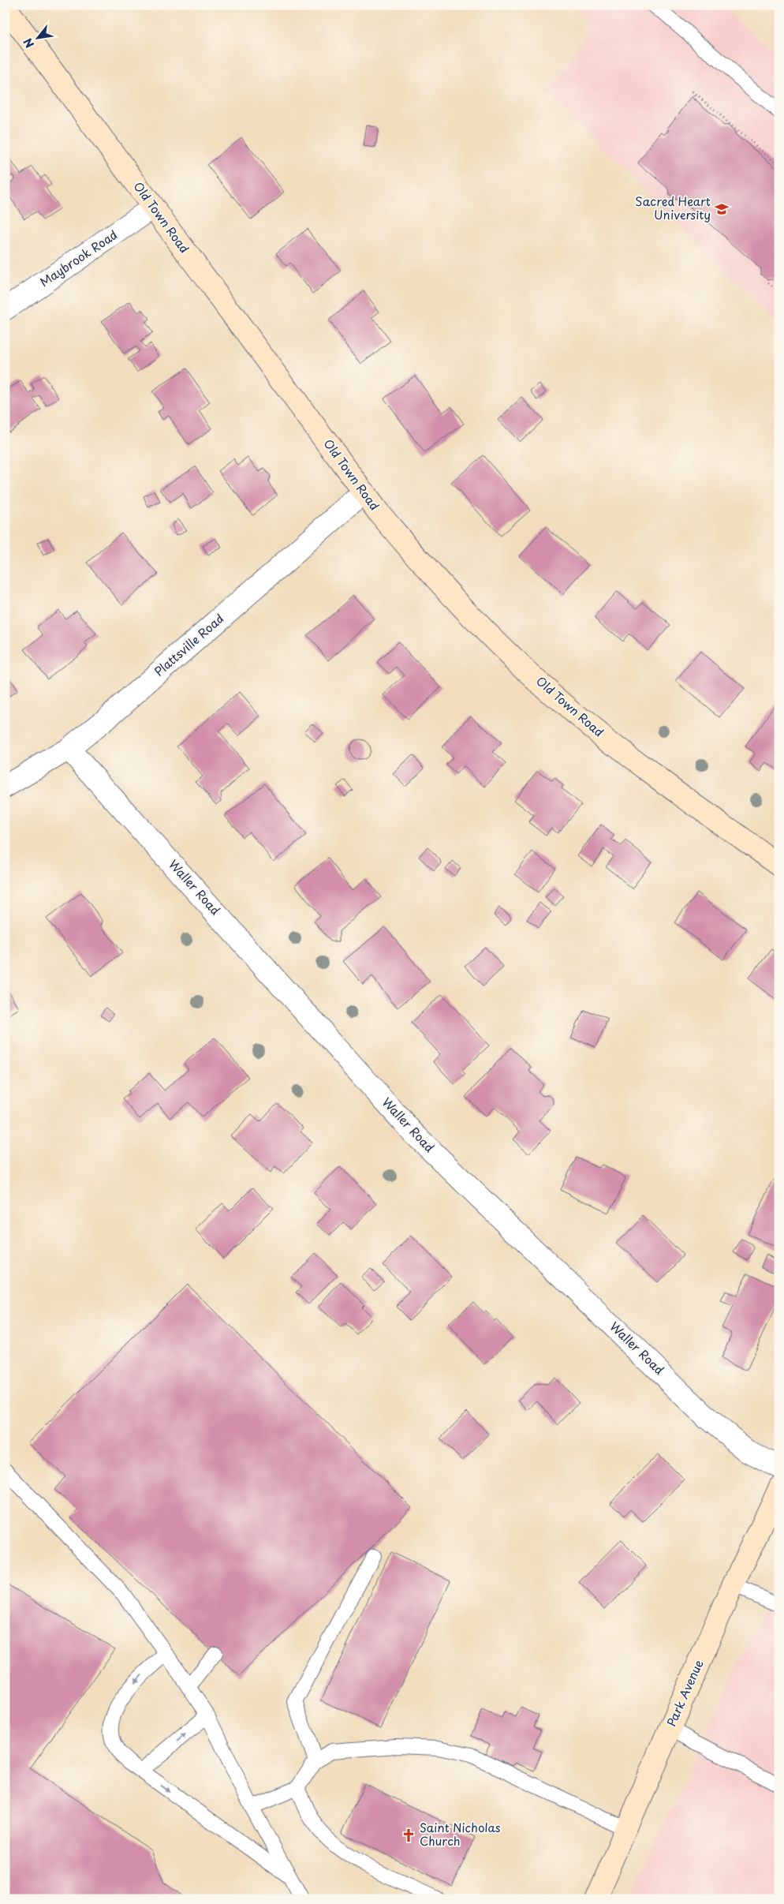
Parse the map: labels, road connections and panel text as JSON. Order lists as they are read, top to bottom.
{
  "streets": {
    "main road": ["Old Town Road", "Park Avenue"],
    "street": ["Maybrook Road", "Plattsville Road", "Waller Road"]
  },
  "crossings": [
    ["Old Town Road", "Maybrook Road"],
    ["Old Town Road", "Plattsville Road"],
    ["Plattsville Road", "Waller Road"]
  ],
  "places": {
    "school or university": ["Sacred Heart University"],
    "church": ["Saint Nicholas Church"]
  },
  "north": "bottom left"
}
